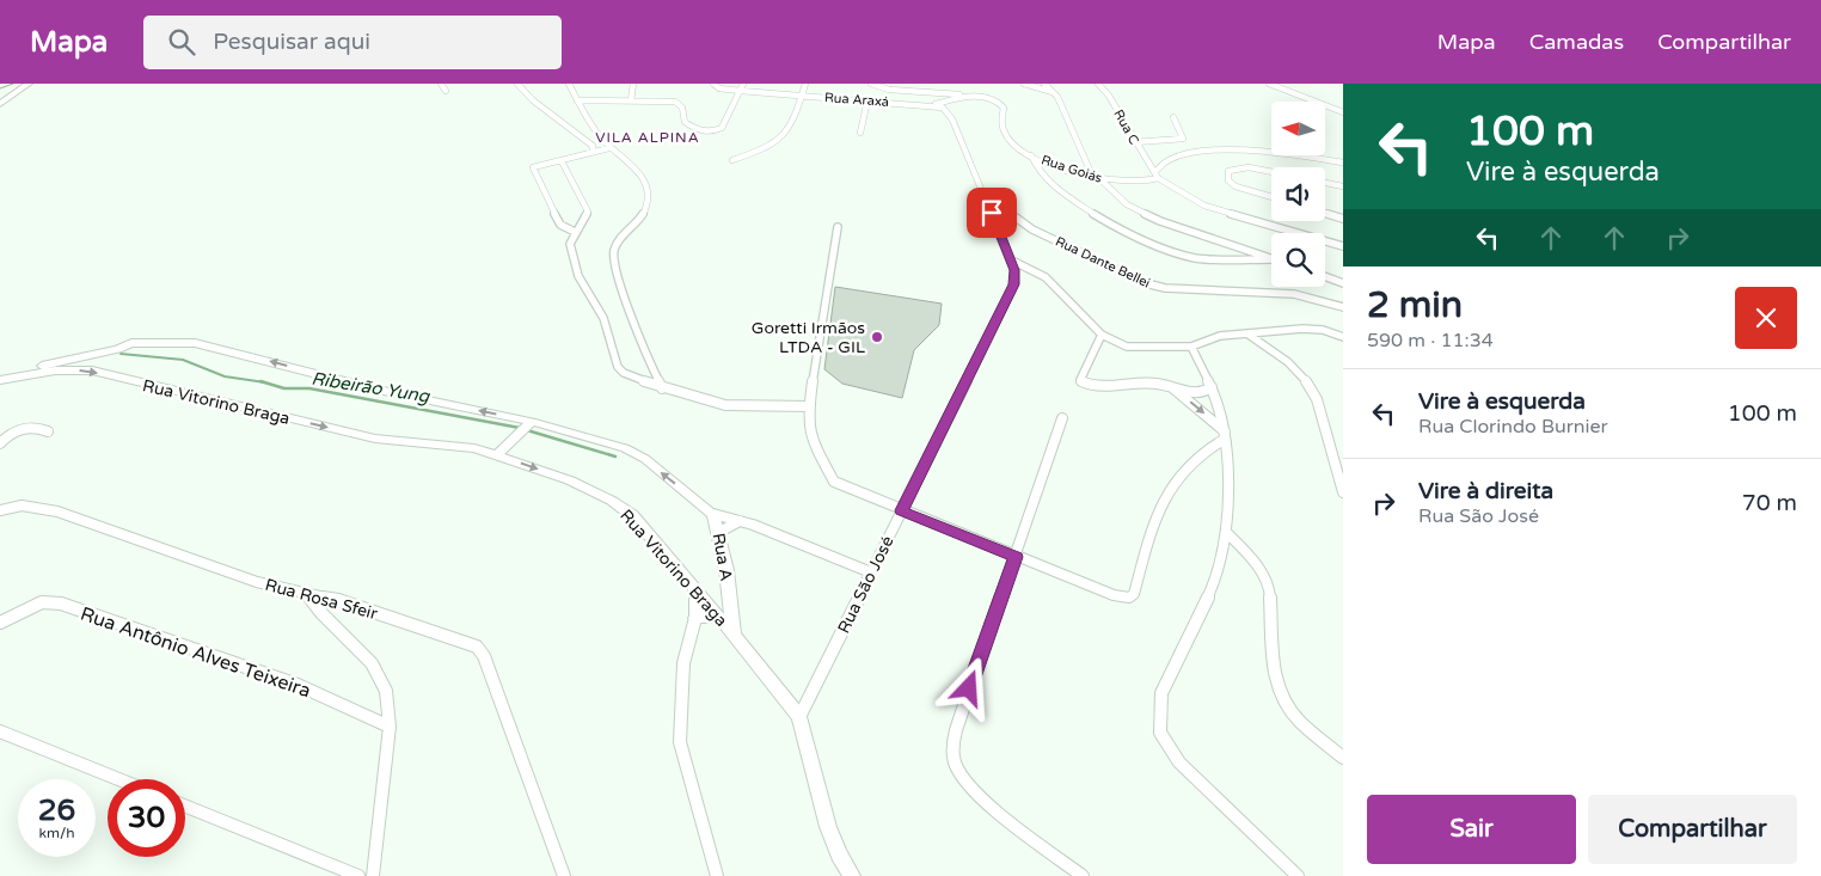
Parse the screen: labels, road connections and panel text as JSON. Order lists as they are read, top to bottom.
{
  "streets": {
    "main road": ["Rua Vitorino Braga", "Rua A"],
    "street": [
      "Rua Araxá",
      "Rua C",
      "Rua Goiás",
      "Rua Dante Bellei",
      "Rua São José",
      "Rua Rosa Sfeir",
      "Rua Antônio Alves Teixeira"
    ]
  },
  "crossings": [
    ["Rua Araxá", "Rua Goiás"],
    ["Rua Araxá", "Rua São José"],
    ["Rua C", "Rua Goiás"],
    ["Rua Goiás", "Rua São José"],
    ["Rua Dante Bellei", "Rua São José"],
    ["Rua Vitorino Braga", "Rua A"],
    ["Rua Vitorino Braga", "Rua São José"]
  ],
  "districts": ["VILA ALPINA"],
  "water": ["Ribeirão Yung"],
  "places": ["Goretti Irmãos LTDA - GIL"],
  "north": "left",
  "page": {
    "header": "Mapa",
    "search": "Pesquisar aqui",
    "nav": ["Mapa", "Camadas", "Compartilhar"],
    "turn": ["100 m", "Vire à esquerda"],
    "heading": ["2 min", "590 m · 11:34"],
    "list": [
      {
        "name": "Vire à esquerda",
        "note": "Rua Clorindo Burnier",
        "value": "100 m"
      },
      {
        "name": "Vire à direita",
        "note": "Rua São José",
        "value": "70 m"
      }
    ],
    "speed": "26 km/h",
    "limit": "30",
    "buttons": ["Sair", "Compartilhar"]
  }
}
